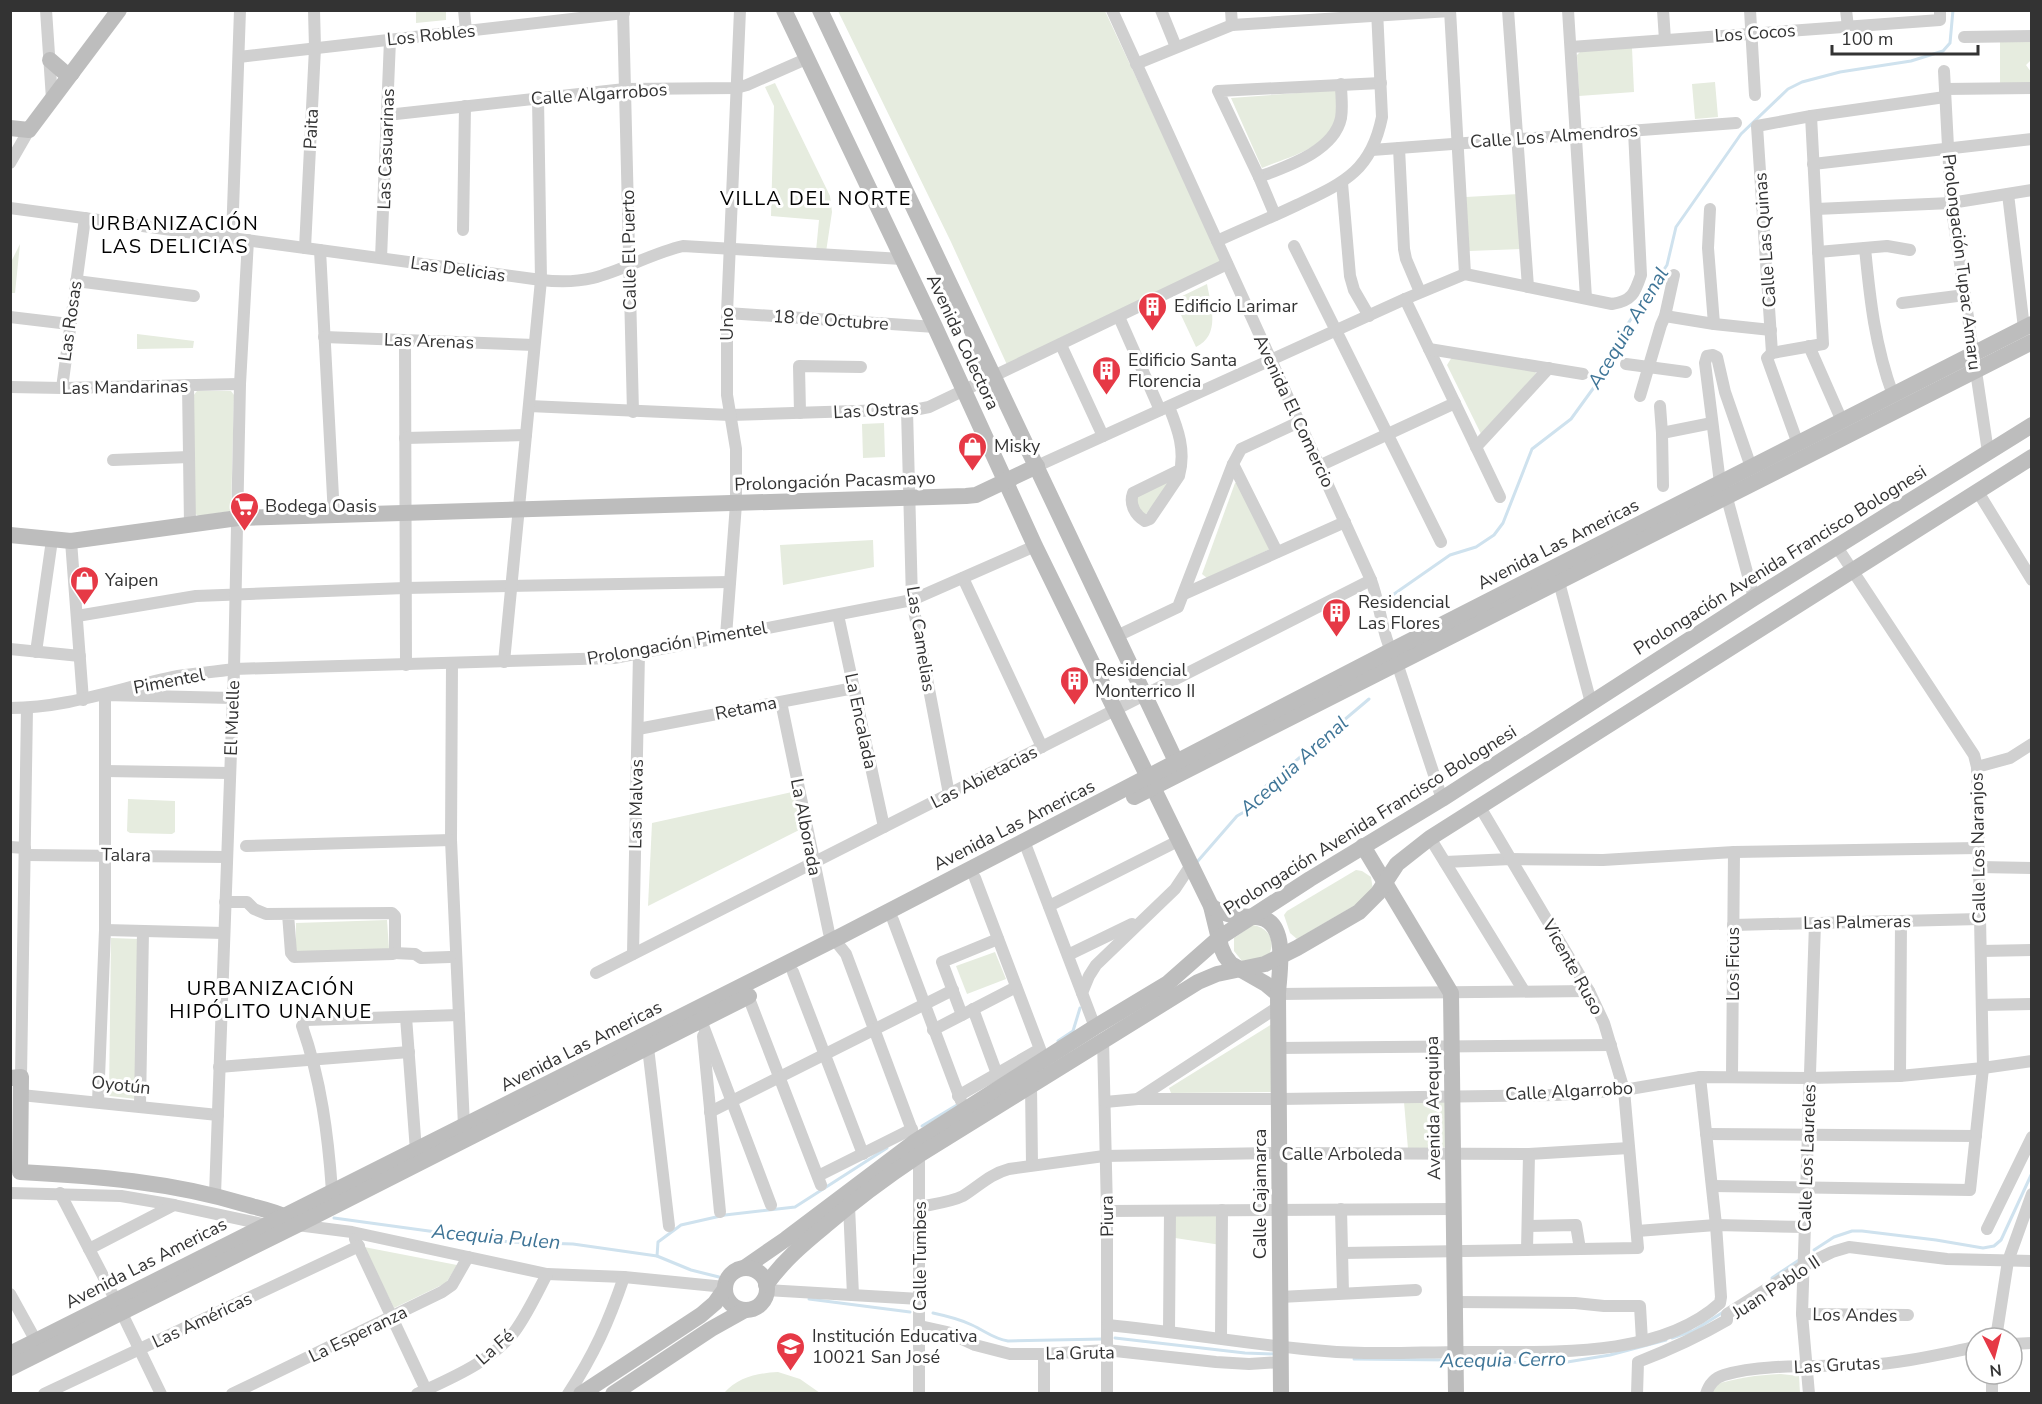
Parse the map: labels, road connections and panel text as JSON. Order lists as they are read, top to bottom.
{
  "streets": {
    "street": [
      "Los Cocos",
      "Los Robles",
      "Calle Algarrobos",
      "Paita",
      "Calle Los Almendros",
      "Las Casuarinas",
      "Calle Las Quinas",
      "Calle El Puerto",
      "Prolongación Tupac Amaru",
      "Las Delicias",
      "18 de Octubre",
      "Las Rosas",
      "Uno",
      "Las Arenas",
      "Avenida Colectora",
      "Las Mandarinas",
      "Las Ostras",
      "Avenida El Comercio",
      "Prolongación Pacasmayo",
      "Avenida Las Americas",
      "Prolongación Avenida Francisco Bolognesi",
      "Las Camelias",
      "Prolongación Pimentel",
      "Pimentel",
      "Retama",
      "El Muelle",
      "La Encalada",
      "Las Abietacias",
      "Las Malvas",
      "La Alborada",
      "Calle Los Naranjos",
      "Talara",
      "Las Palmeras",
      "Los Ficus",
      "Vicente Ruso",
      "Oyotún",
      "Calle Algarrobo",
      "Avenida Arequipa",
      "Calle Arboleda",
      "Calle Los Laureles",
      "Calle Cajamarca",
      "Piura",
      "Calle Tumbes",
      "Juan Pablo II",
      "Los Andes",
      "Las Américas",
      "La Esperanza",
      "La Fé",
      "La Gruta",
      "Las Grutas"
    ]
  },
  "crossings": [
    ["Los Robles", "Paita"],
    ["Los Robles", "Las Casuarinas"],
    ["Calle Algarrobos", "Las Casuarinas"],
    ["Calle Algarrobos", "Calle El Puerto"],
    ["Calle Algarrobos", "Uno"],
    ["Calle Algarrobos", "Avenida Colectora"],
    ["Paita", "Las Delicias"],
    ["Las Casuarinas", "Las Delicias"],
    ["Calle Las Quinas", "Avenida Las Americas"],
    ["Calle El Puerto", "Las Delicias"],
    ["Calle El Puerto", "Las Ostras"],
    ["Prolongación Tupac Amaru", "Avenida Las Americas"],
    ["Prolongación Tupac Amaru", "Prolongación Avenida Francisco Bolognesi"],
    ["Las Delicias", "Las Rosas"],
    ["Las Delicias", "Uno"],
    ["Las Delicias", "Avenida Colectora"],
    ["Las Delicias", "El Muelle"],
    ["18 de Octubre", "Uno"],
    ["18 de Octubre", "Avenida Colectora"],
    ["Las Rosas", "Las Mandarinas"],
    ["Uno", "Las Ostras"],
    ["Uno", "Prolongación Pacasmayo"],
    ["Uno", "Prolongación Pimentel"],
    ["Avenida Colectora", "Las Ostras"],
    ["Avenida Colectora", "Prolongación Pacasmayo"],
    ["Avenida Colectora", "Avenida Las Americas"],
    ["Avenida Colectora", "Prolongación Avenida Francisco Bolognesi"],
    ["Avenida Colectora", "Prolongación Pimentel"],
    ["Avenida Colectora", "Las Abietacias"],
    ["Avenida Colectora", "Calle Cajamarca"],
    ["Las Mandarinas", "El Muelle"],
    ["Las Ostras", "Avenida El Comercio"],
    ["Las Ostras", "Las Camelias"],
    ["Avenida El Comercio", "Prolongación Pacasmayo"],
    ["Avenida El Comercio", "Avenida Las Americas"],
    ["Avenida El Comercio", "Las Abietacias"],
    ["Prolongación Pacasmayo", "Las Camelias"],
    ["Prolongación Pacasmayo", "El Muelle"],
    ["Avenida Las Americas", "La Alborada"],
    ["Avenida Las Americas", "Piura"],
    ["Prolongación Avenida Francisco Bolognesi", "Calle Los Naranjos"],
    ["Prolongación Avenida Francisco Bolognesi", "Vicente Ruso"],
    ["Prolongación Avenida Francisco Bolognesi", "Avenida Arequipa"],
    ["Prolongación Avenida Francisco Bolognesi", "Calle Cajamarca"],
    ["Prolongación Avenida Francisco Bolognesi", "Piura"],
    ["Prolongación Avenida Francisco Bolognesi", "Calle Tumbes"],
    ["Las Camelias", "Prolongación Pimentel"],
    ["Las Camelias", "Las Abietacias"],
    ["Prolongación Pimentel", "Pimentel"],
    ["Prolongación Pimentel", "El Muelle"],
    ["Prolongación Pimentel", "La Encalada"],
    ["Prolongación Pimentel", "Las Malvas"],
    ["Pimentel", "El Muelle"],
    ["Retama", "La Encalada"],
    ["Retama", "Las Malvas"],
    ["Retama", "La Alborada"],
    ["El Muelle", "Talara"],
    ["El Muelle", "Oyotún"],
    ["La Encalada", "Las Abietacias"],
    ["Las Abietacias", "Las Malvas"],
    ["Las Abietacias", "La Alborada"],
    ["La Alborada", "Calle Tumbes"],
    ["Calle Los Naranjos", "Las Palmeras"],
    ["Calle Los Naranjos", "Calle Algarrobo"],
    ["Calle Los Naranjos", "Calle Los Laureles"],
    ["Las Palmeras", "Los Ficus"],
    ["Las Palmeras", "Calle Los Laureles"],
    ["Los Ficus", "Calle Algarrobo"],
    ["Vicente Ruso", "Calle Algarrobo"],
    ["Vicente Ruso", "Calle Arboleda"],
    ["Calle Algarrobo", "Avenida Arequipa"],
    ["Calle Algarrobo", "Calle Los Laureles"],
    ["Calle Algarrobo", "Calle Cajamarca"],
    ["Calle Algarrobo", "Piura"],
    ["Avenida Arequipa", "Calle Arboleda"],
    ["Calle Arboleda", "Calle Cajamarca"],
    ["Calle Arboleda", "Piura"],
    ["Calle Arboleda", "Calle Tumbes"],
    ["Calle Los Laureles", "Juan Pablo II"],
    ["Calle Los Laureles", "Los Andes"],
    ["Calle Los Laureles", "Las Grutas"],
    ["Calle Cajamarca", "La Gruta"],
    ["Piura", "La Gruta"],
    ["Calle Tumbes", "La Gruta"]
  ],
  "districts": ["VILLA DEL NORTE", "URBANIZACIÓN LAS DELICIAS", "URBANIZACIÓN HIPÓLITO UNANUE"],
  "water": ["Acequia Arenal", "Acequia Pulen", "Acequia Cerro"],
  "places": {
    "building": [
      "Edificio Larimar",
      "Edificio Santa Florencia",
      "Residencial Las Flores",
      "Residencial Monterrico II"
    ],
    "shop": ["Misky", "Yaipen"],
    "supermarket": ["Bodega Oasis"],
    "school or university": ["Institución Educativa 10021 San José"]
  },
  "scale_bar": "100 m",
  "north": "bottom"
}
